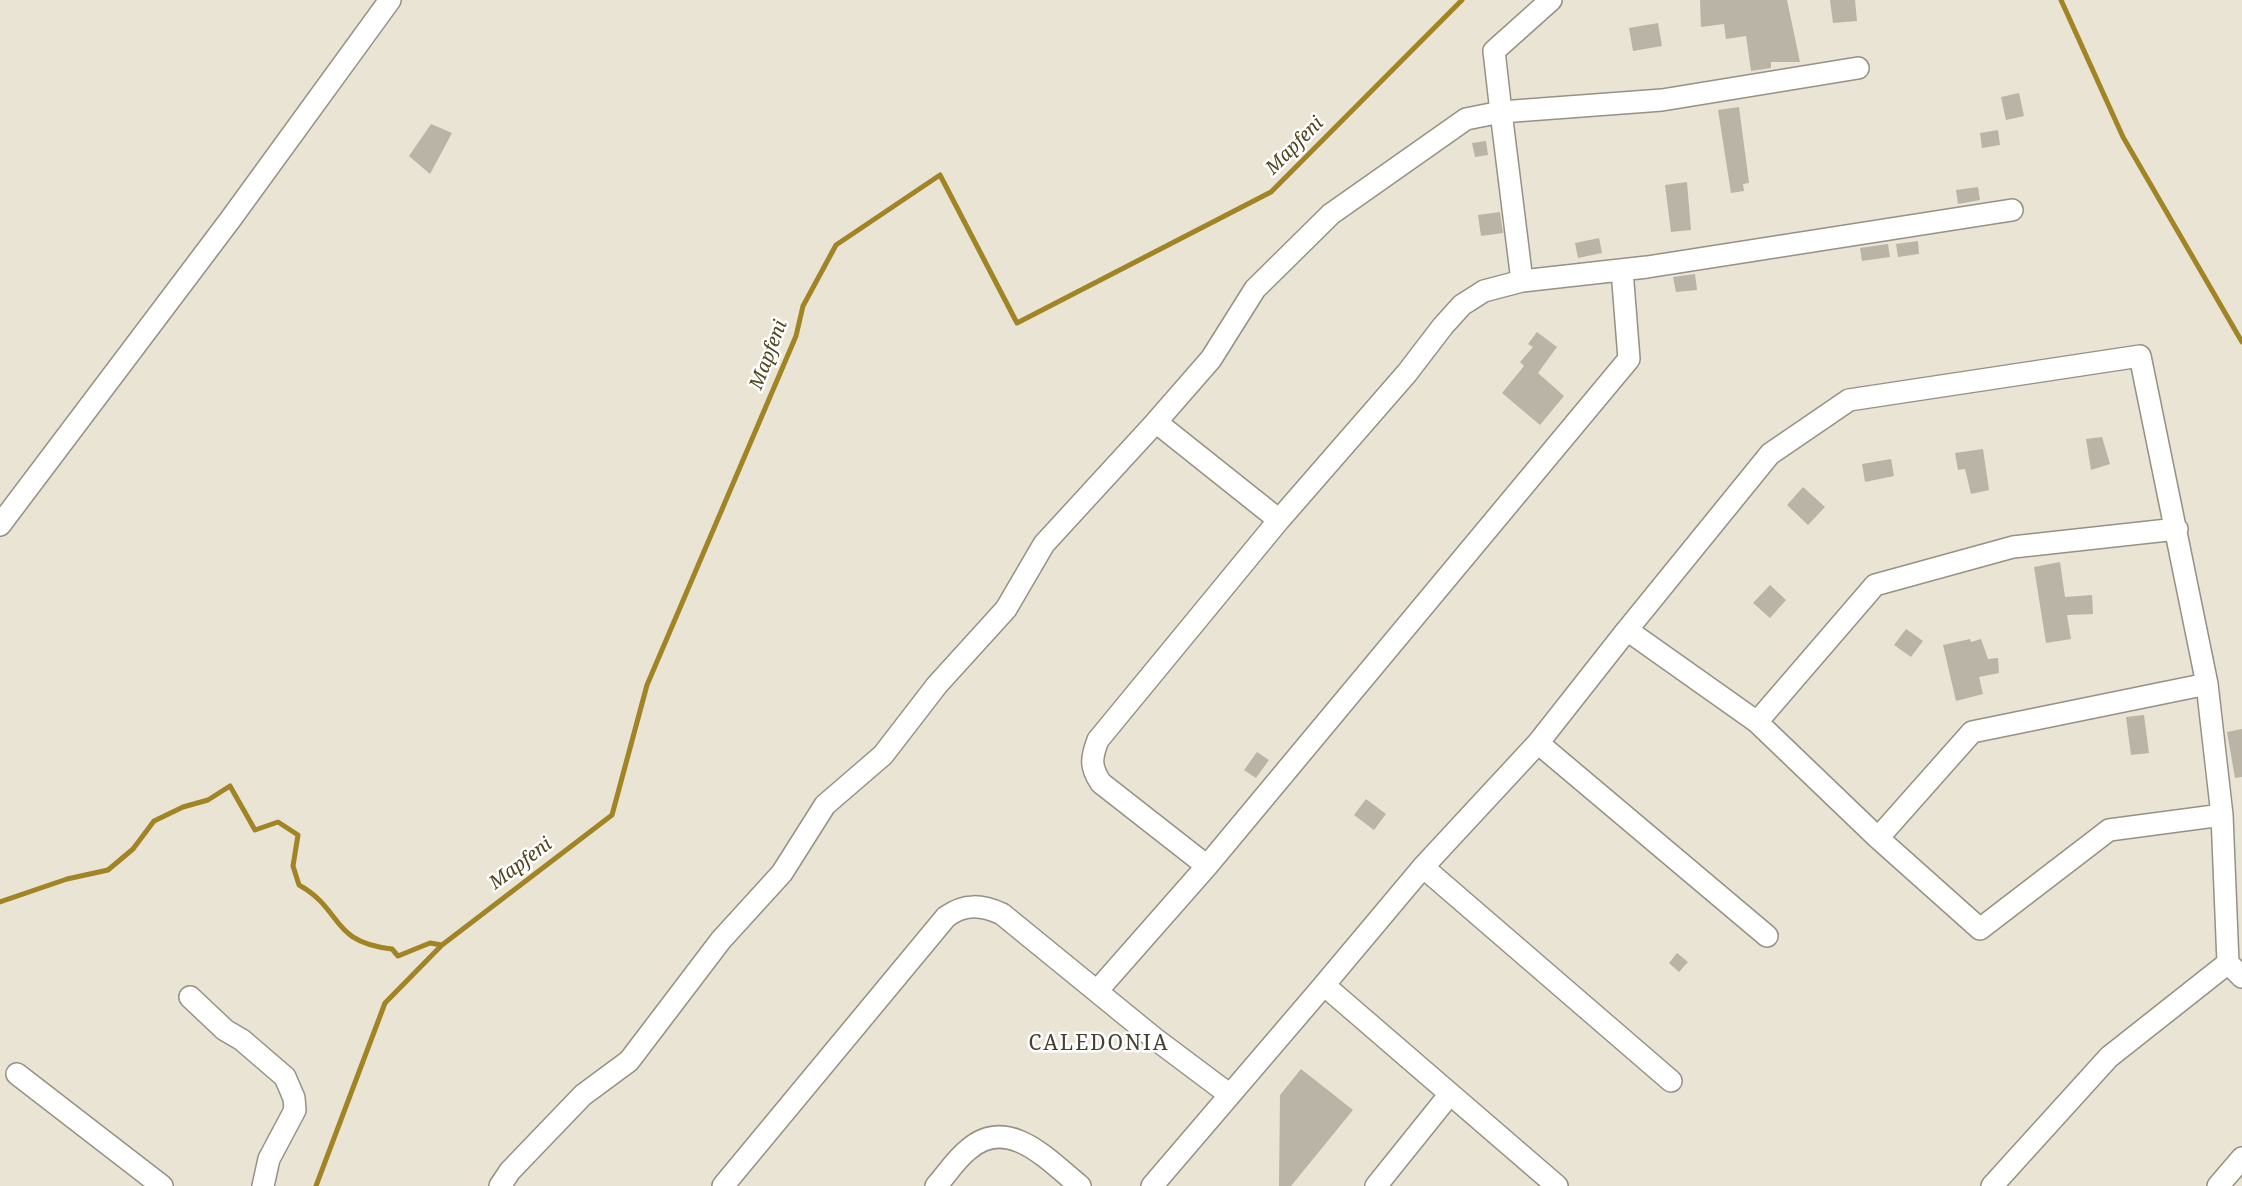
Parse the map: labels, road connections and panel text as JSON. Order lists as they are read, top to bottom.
{
  "districts": ["CALEDONIA"],
  "water": ["Mapfeni"]
}
